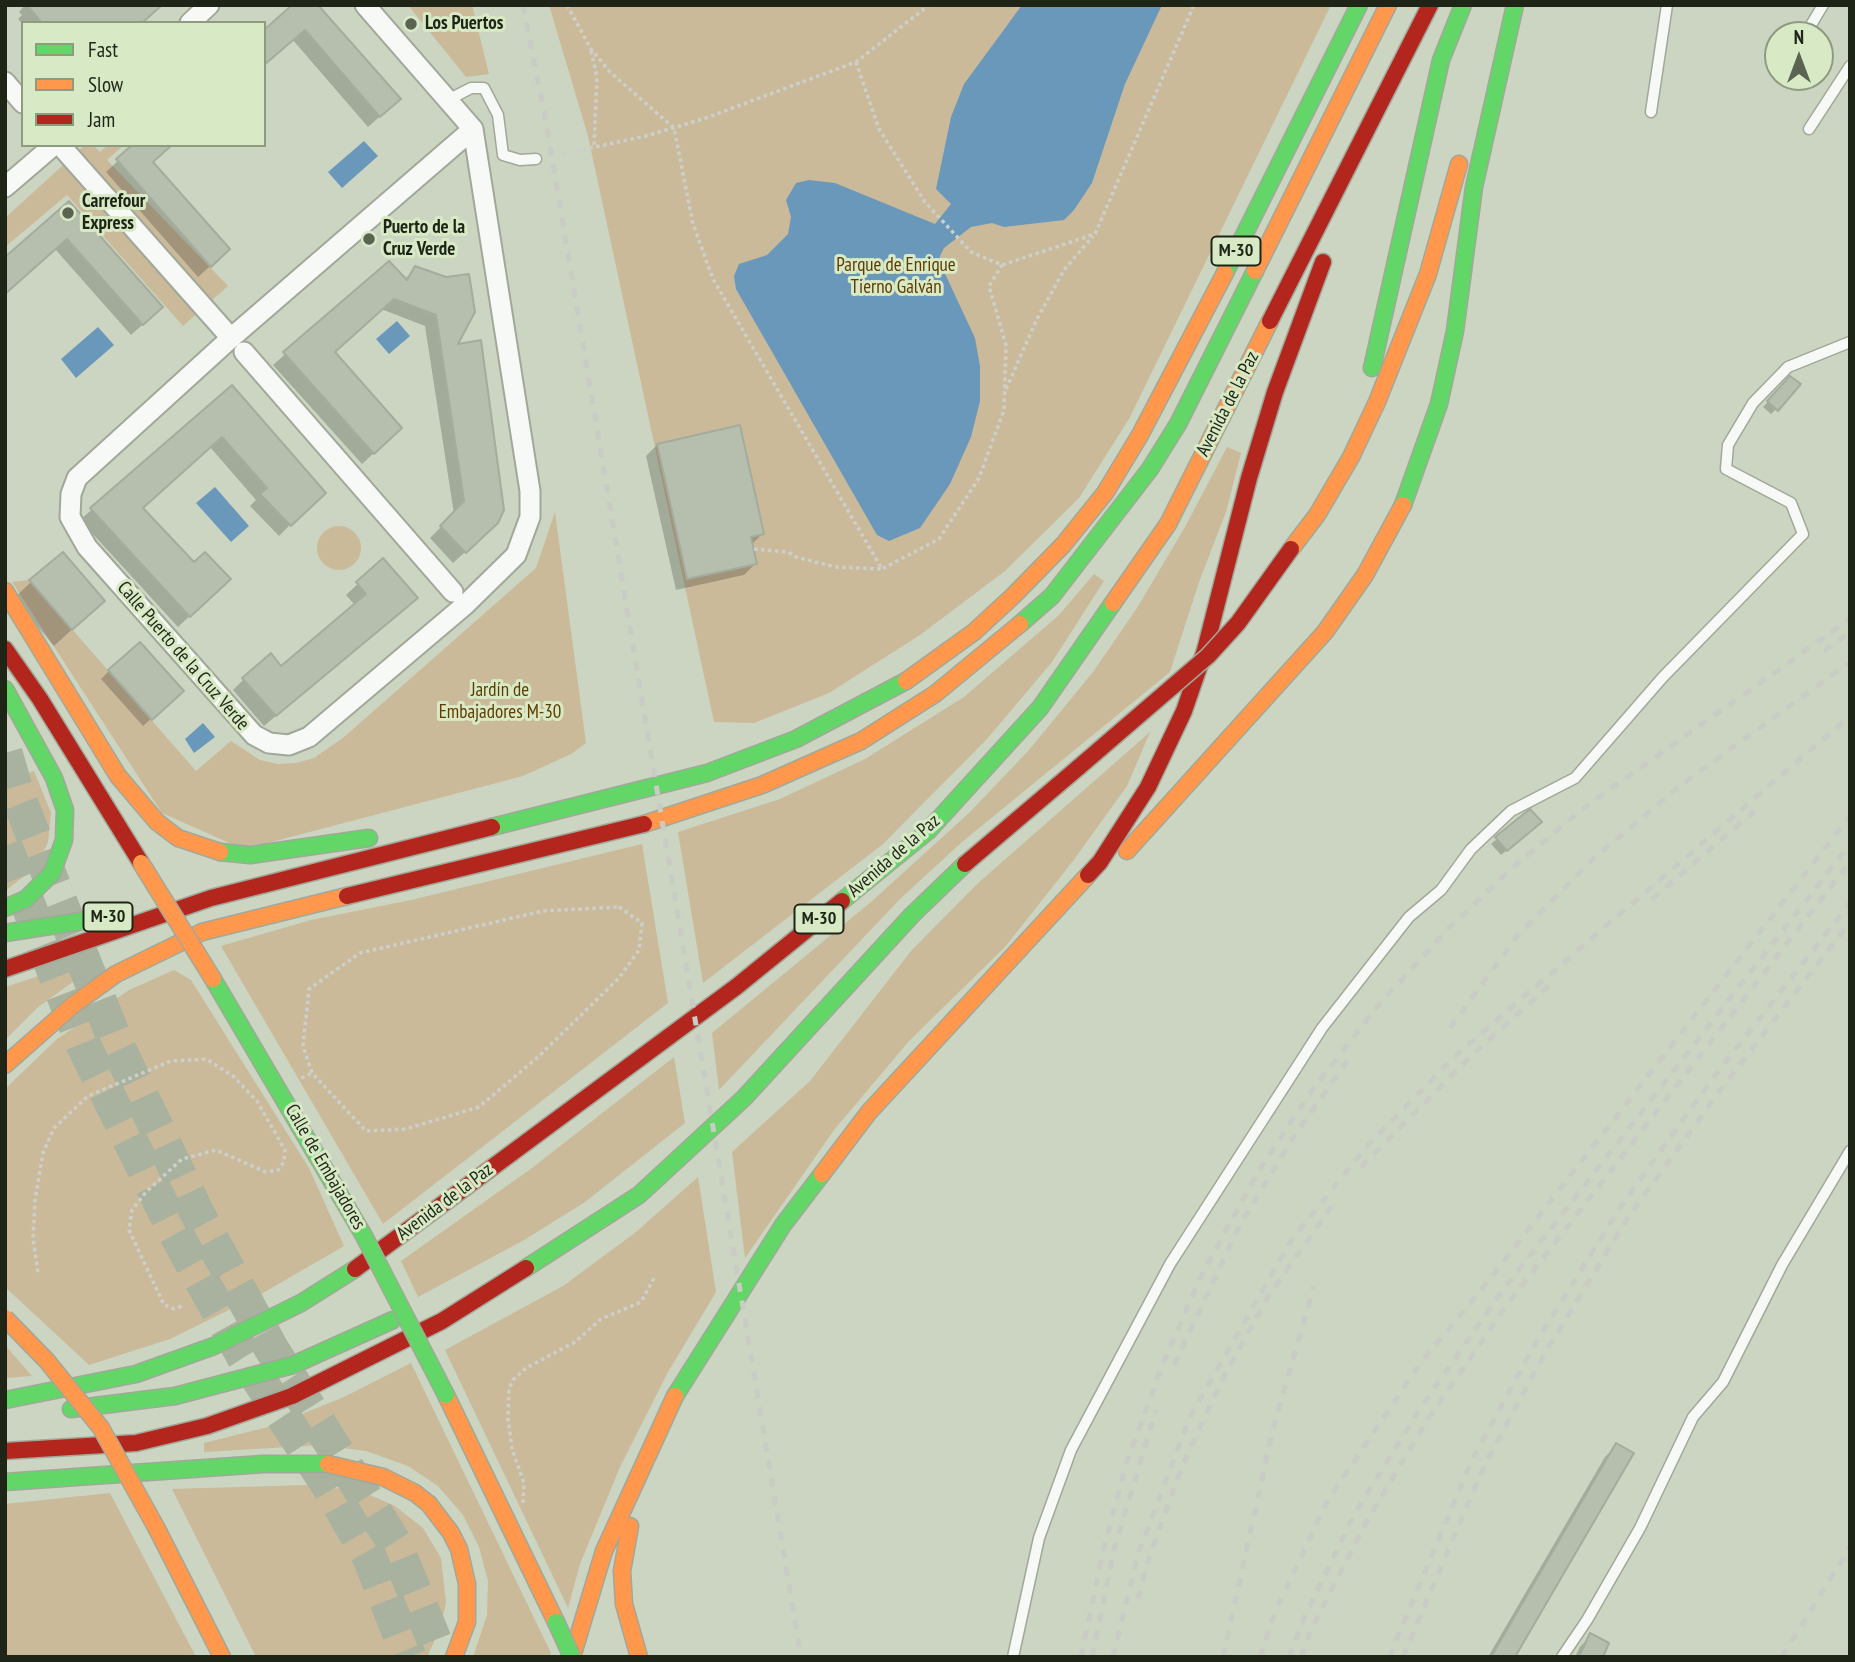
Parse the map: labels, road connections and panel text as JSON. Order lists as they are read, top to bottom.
{
  "streets": {
    "main road": ["M-30", "Avenida de la Paz", "Calle de Embajadores"],
    "street": ["Calle Puerto de la Cruz Verde"]
  },
  "parks": ["Parque de Enrique Tierno Galván", "Jardín de Embajadores M-30"],
  "places": ["Los Puertos", "Carrefour Express", "Puerto de la Cruz Verde"],
  "legend": ["Fast", "Slow", "Jam"],
  "north": "top"
}
